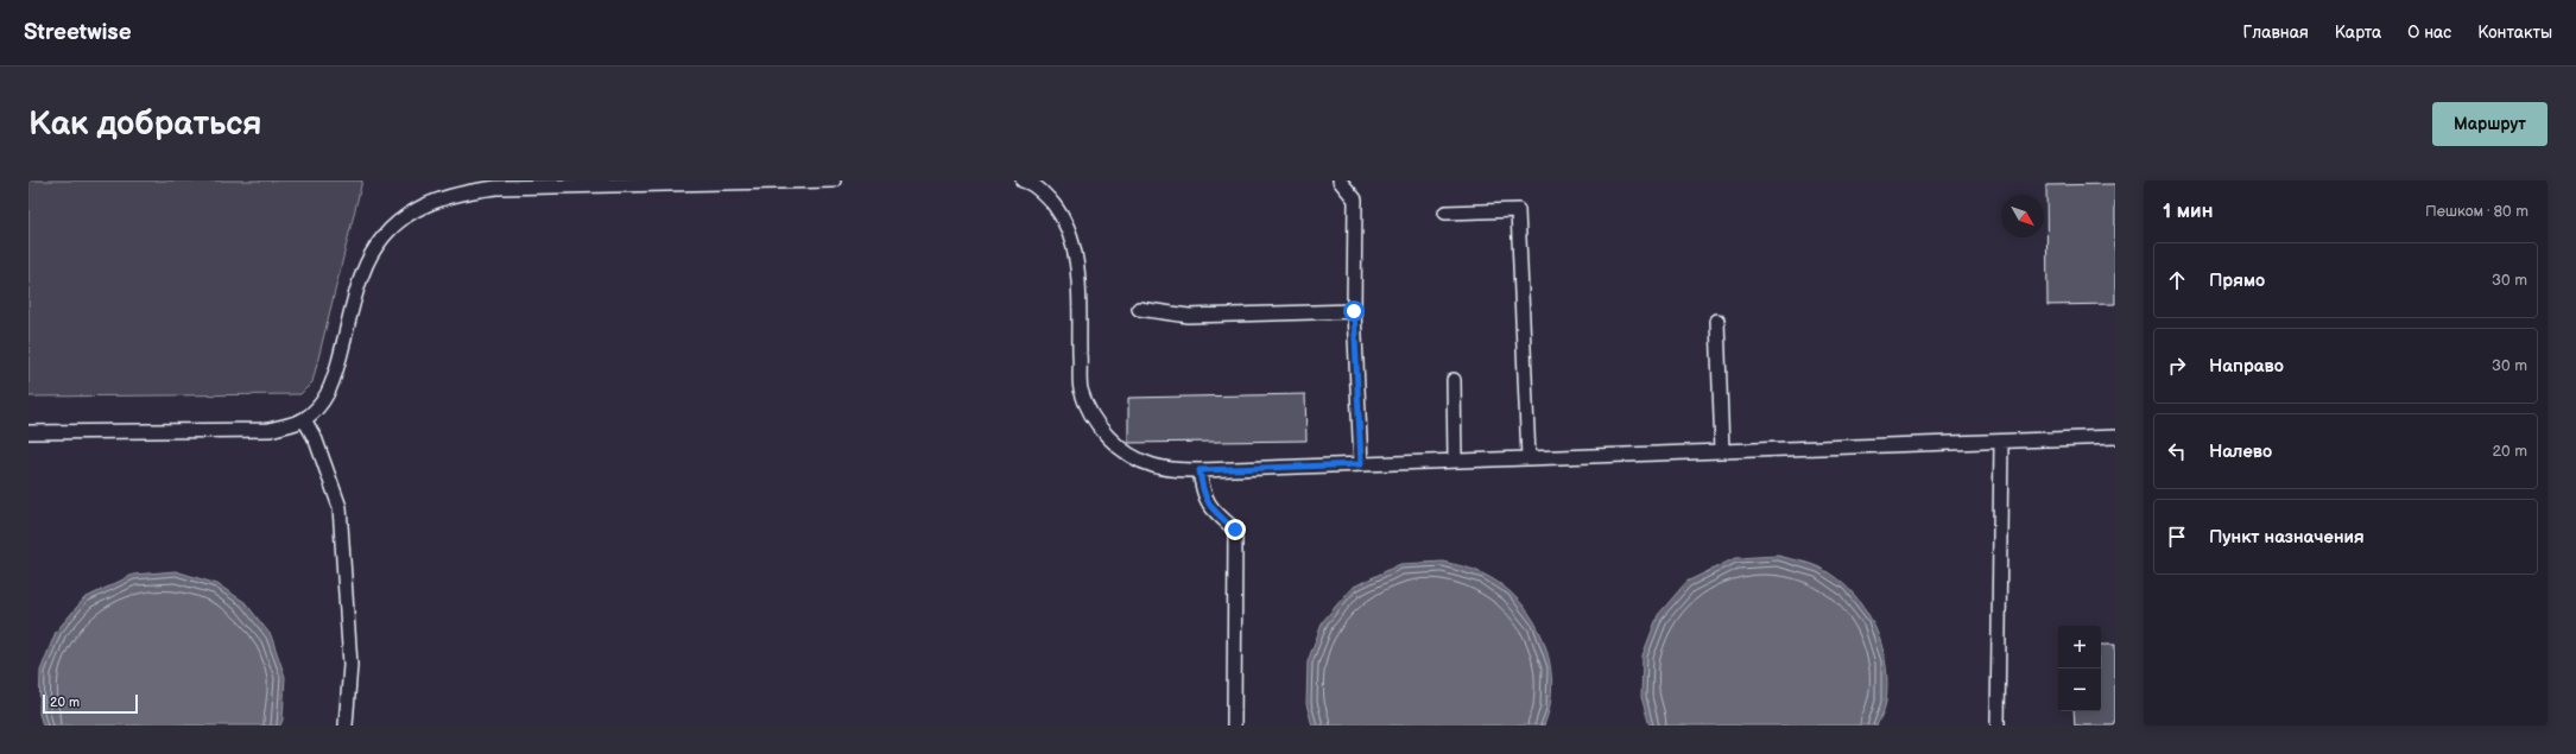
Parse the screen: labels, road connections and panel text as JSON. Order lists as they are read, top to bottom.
{
  "scale_bar": "20 m",
  "north": "bottom right",
  "page": {
    "header": "Streetwise",
    "nav": [
      "Главная",
      "Карта",
      "О нас",
      "Контакты"
    ],
    "buttons": "Маршрут",
    "title": "Как добраться",
    "heading": ["1 мин", "Пешком · 80 m"],
    "list": [
      ["Прямо", "30 m"],
      ["Направо", "30 m"],
      ["Налево", "20 m"],
      "Пункт назначения"
    ],
    "map_buttons": ["+", "−"],
    "scale": "20 m"
  }
}
